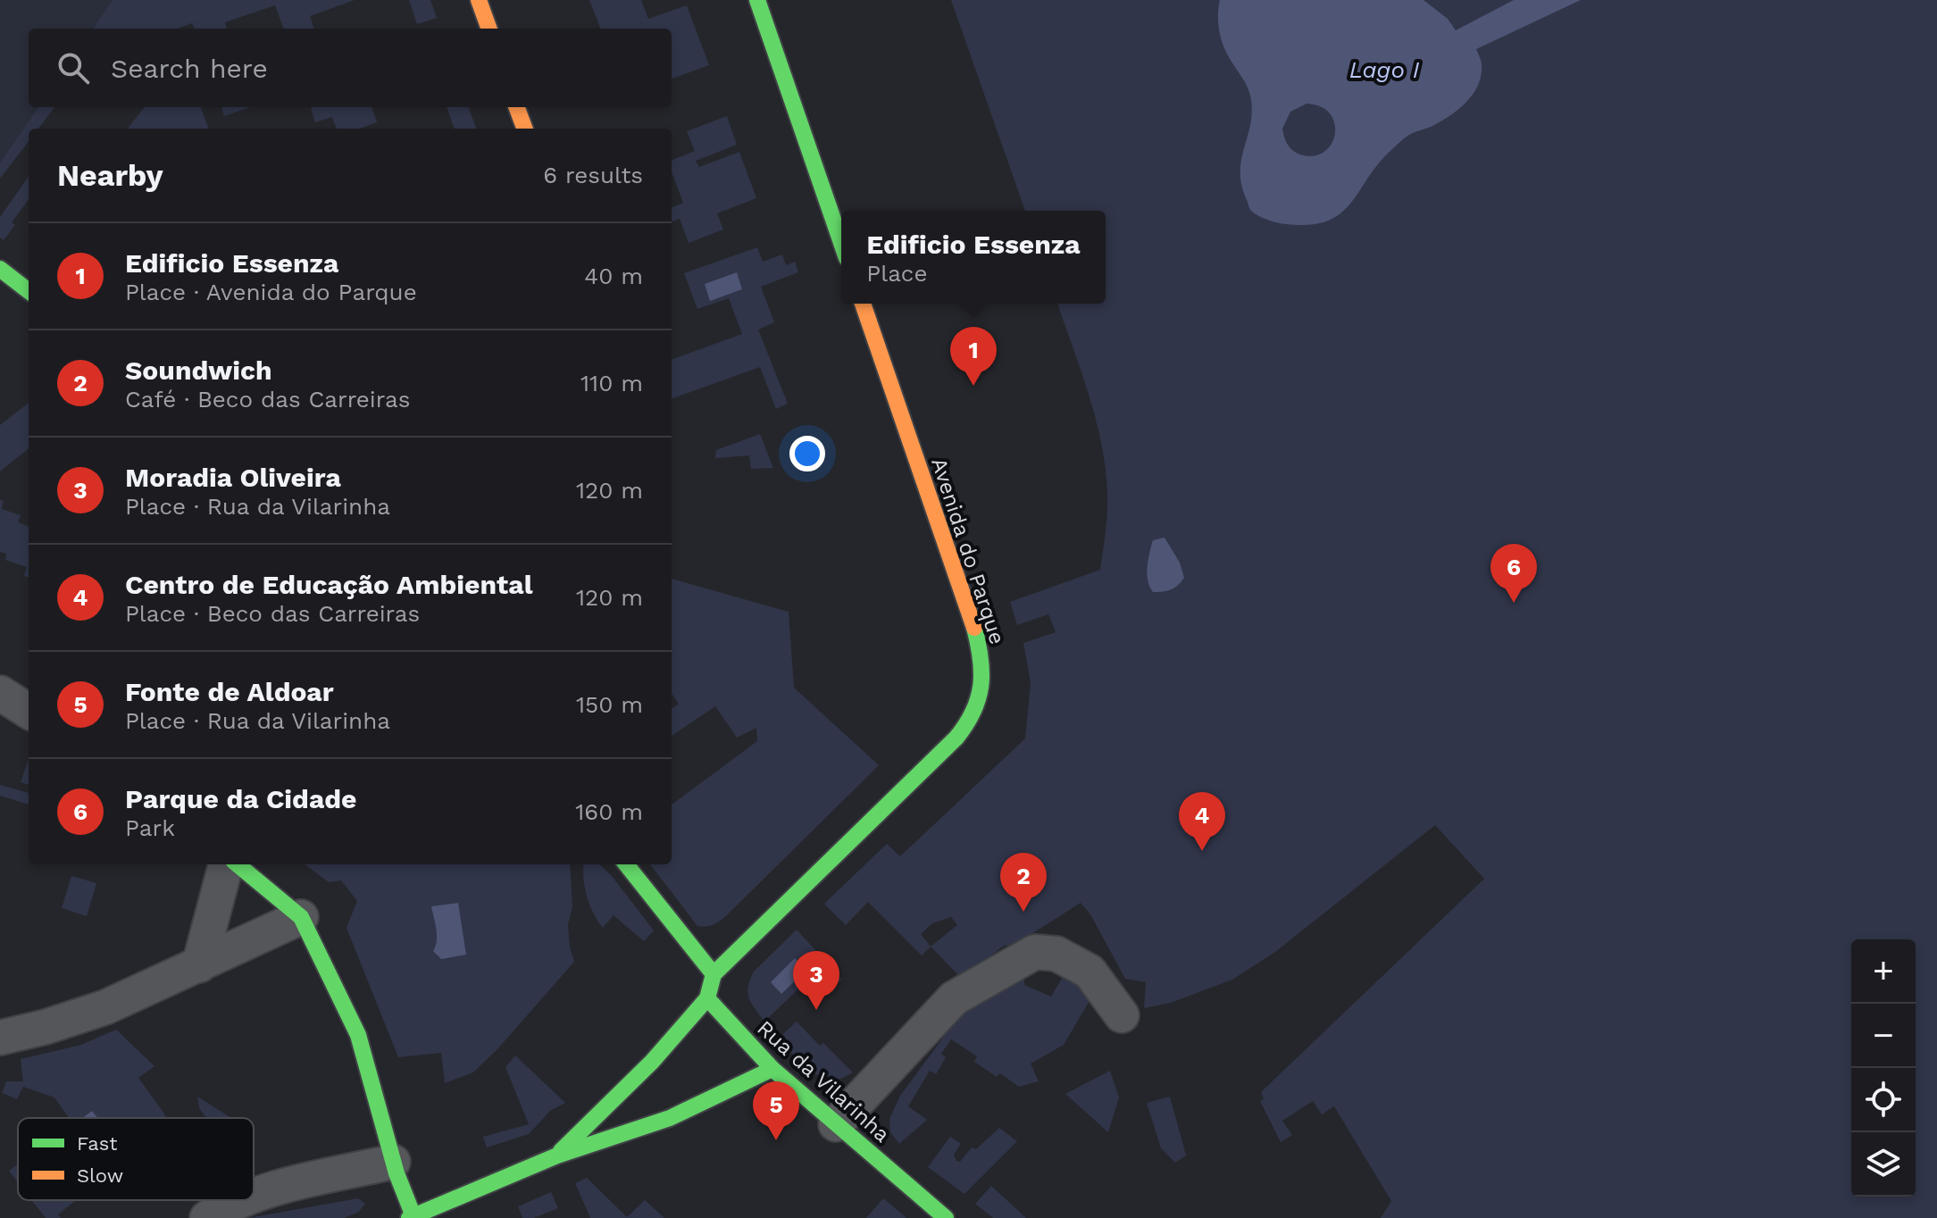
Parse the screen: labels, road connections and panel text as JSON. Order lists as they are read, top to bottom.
{
  "streets": {
    "main road": ["Avenida do Parque", "Rua da Vilarinha"]
  },
  "water": ["Lago I"],
  "legend": ["Fast", "Slow"],
  "page": {
    "search": "Search here",
    "heading": ["Nearby", "6 results"],
    "popup": ["Edificio Essenza", "Place"],
    "list": [
      {
        "mark": "1",
        "name": "Edificio Essenza",
        "note": "Place · Avenida do Parque",
        "value": "40 m"
      },
      {
        "mark": "2",
        "name": "Soundwich",
        "note": "Café · Beco das Carreiras",
        "value": "110 m"
      },
      {
        "mark": "3",
        "name": "Moradia Oliveira",
        "note": "Place · Rua da Vilarinha",
        "value": "120 m"
      },
      {
        "mark": "4",
        "name": "Centro de Educação Ambiental",
        "note": "Place · Beco das Carreiras",
        "value": "120 m"
      },
      {
        "mark": "5",
        "name": "Fonte de Aldoar",
        "note": "Place · Rua da Vilarinha",
        "value": "150 m"
      },
      {
        "mark": "6",
        "name": "Parque da Cidade",
        "note": "Park",
        "value": "160 m"
      }
    ],
    "pins": [
      "1",
      "6",
      "4",
      "2",
      "3",
      "5"
    ],
    "map_buttons": ["+", "−"]
  }
}
